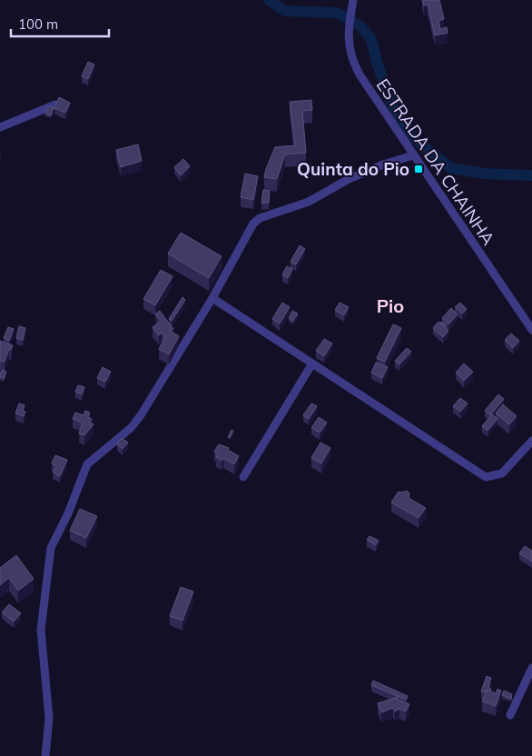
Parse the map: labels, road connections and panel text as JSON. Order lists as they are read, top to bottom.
{
  "streets": {
    "street": ["ESTRADA DA CHAINHA"]
  },
  "districts": ["Pio"],
  "places": {
    "transit": ["Quinta do Pio"]
  },
  "scale_bar": "100 m"
}
